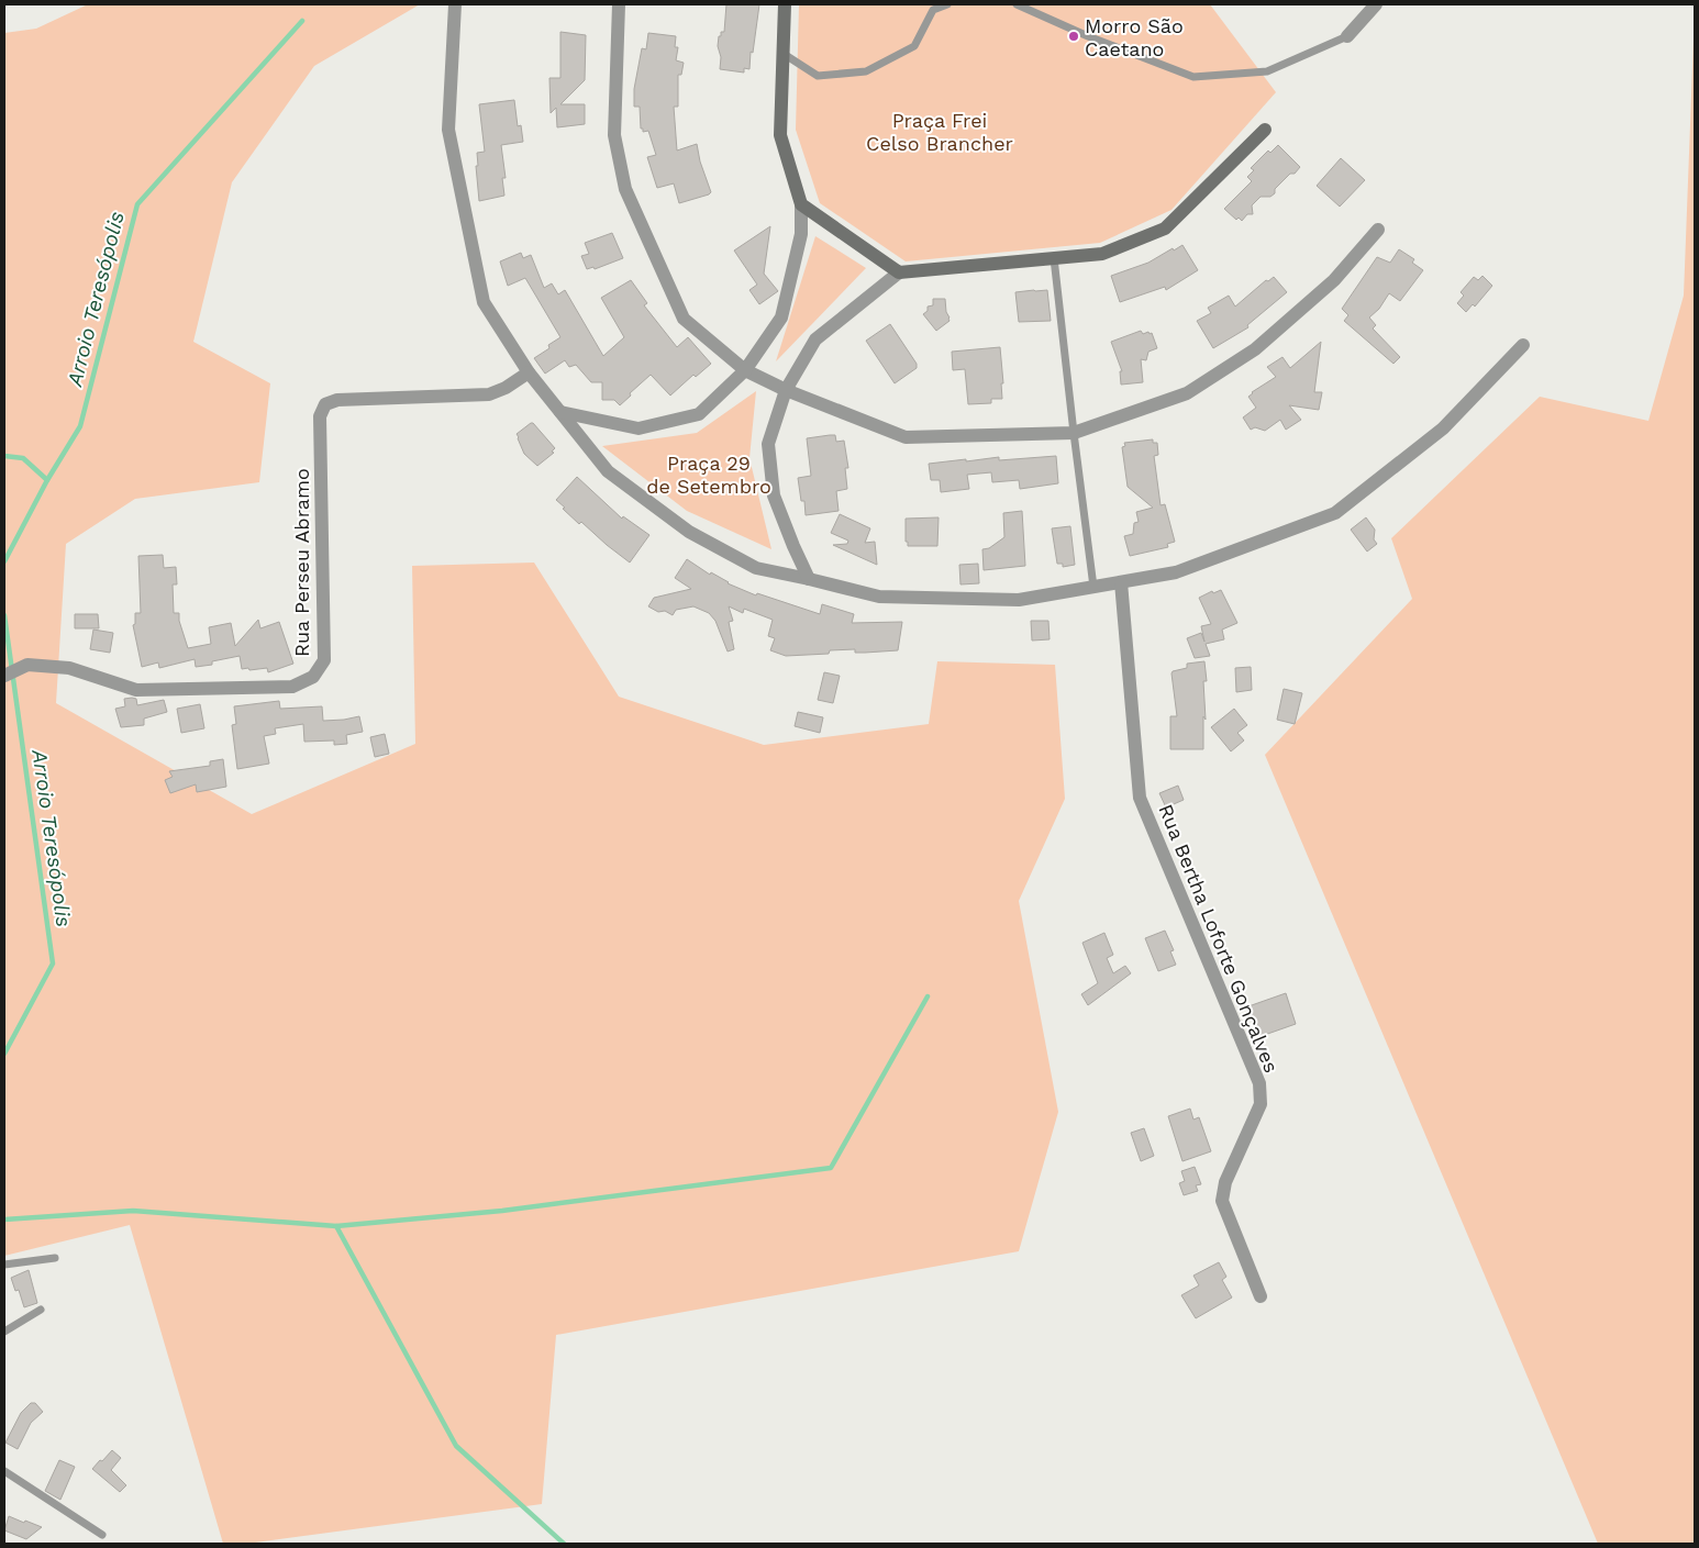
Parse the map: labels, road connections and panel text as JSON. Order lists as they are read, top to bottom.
{
  "streets": {
    "street": ["Rua Perseu Abramo", "Rua Bertha Loforte Gonçalves"]
  },
  "water": ["Arroio Teresópolis"],
  "parks": ["Praça Frei Celso Brancher", "Praça 29 de Setembro"],
  "places": ["Morro São Caetano"]
}
